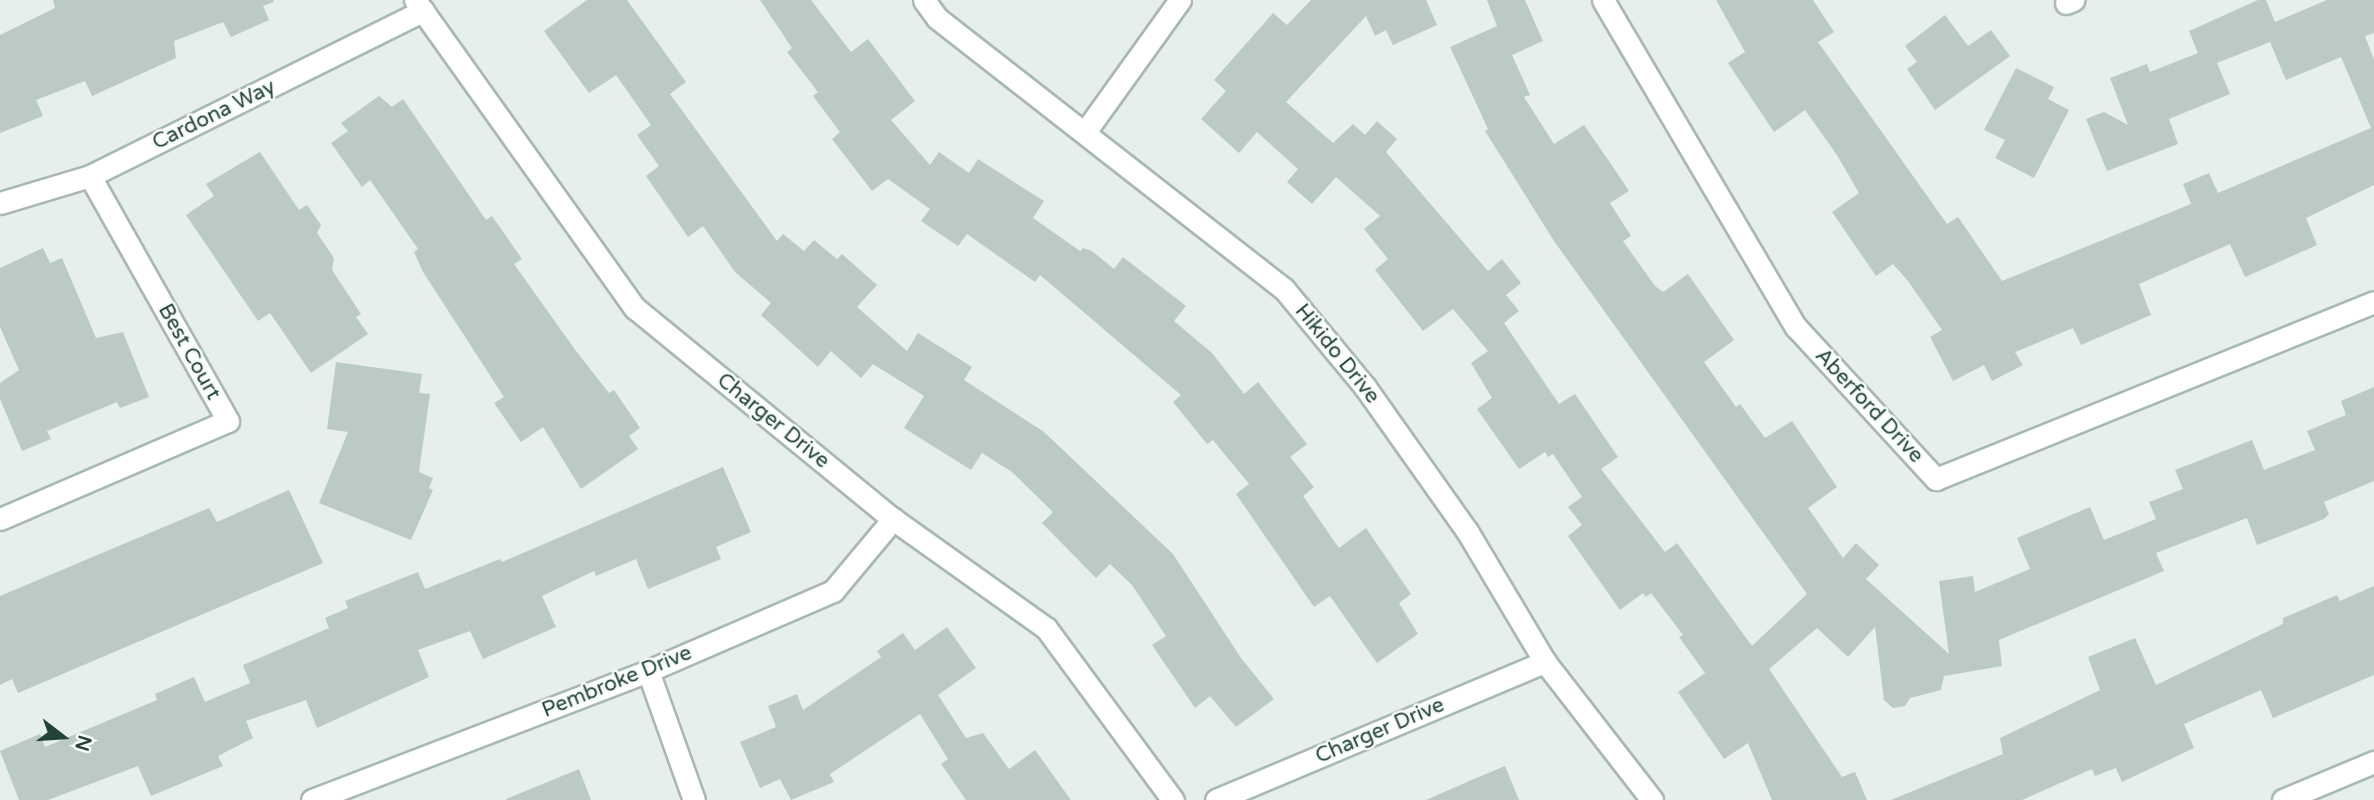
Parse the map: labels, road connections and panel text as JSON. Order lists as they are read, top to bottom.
{
  "streets": {
    "street": [
      "Cardona Way",
      "Best Court",
      "Hikido Drive",
      "Aberford Drive",
      "Charger Drive",
      "Pembroke Drive"
    ]
  },
  "crossings": [
    ["Cardona Way", "Best Court"],
    ["Cardona Way", "Charger Drive"],
    ["Hikido Drive", "Charger Drive"],
    ["Charger Drive", "Pembroke Drive"]
  ],
  "north": "right"
}
